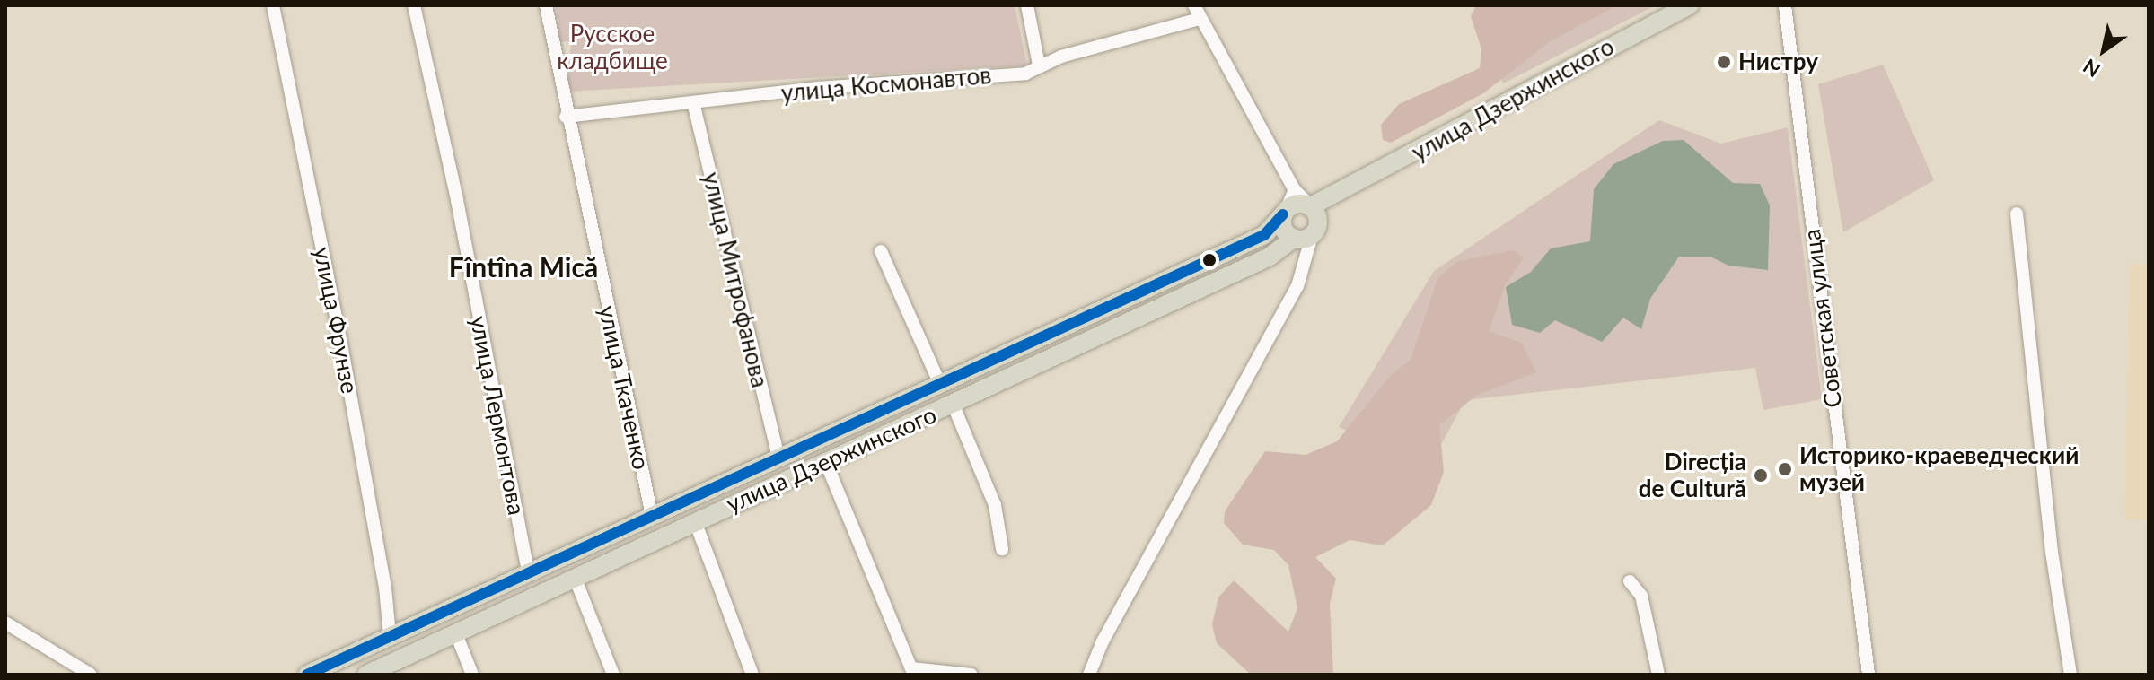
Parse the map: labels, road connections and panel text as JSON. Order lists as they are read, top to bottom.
{
  "streets": {
    "highway": ["улица Дзержинского"],
    "street": [
      "улица Космонавтов",
      "улица Митрофанова",
      "Советская улица",
      "улица Фрунзе",
      "улица Ткаченко",
      "улица Лермонтова"
    ]
  },
  "crossings": [
    ["улица Космонавтов", "улица Митрофанова"],
    ["улица Космонавтов", "улица Ткаченко"],
    ["улица Дзержинского", "улица Митрофанова"],
    ["улица Дзержинского", "улица Фрунзе"],
    ["улица Дзержинского", "улица Ткаченко"],
    ["улица Дзержинского", "улица Лермонтова"]
  ],
  "districts": ["Fîntîna Mică"],
  "parks": ["Русское кладбище"],
  "places": ["Нистру", "Историко-краеведческий музей", "Direcția de Cultură"],
  "north": "bottom left"
}
